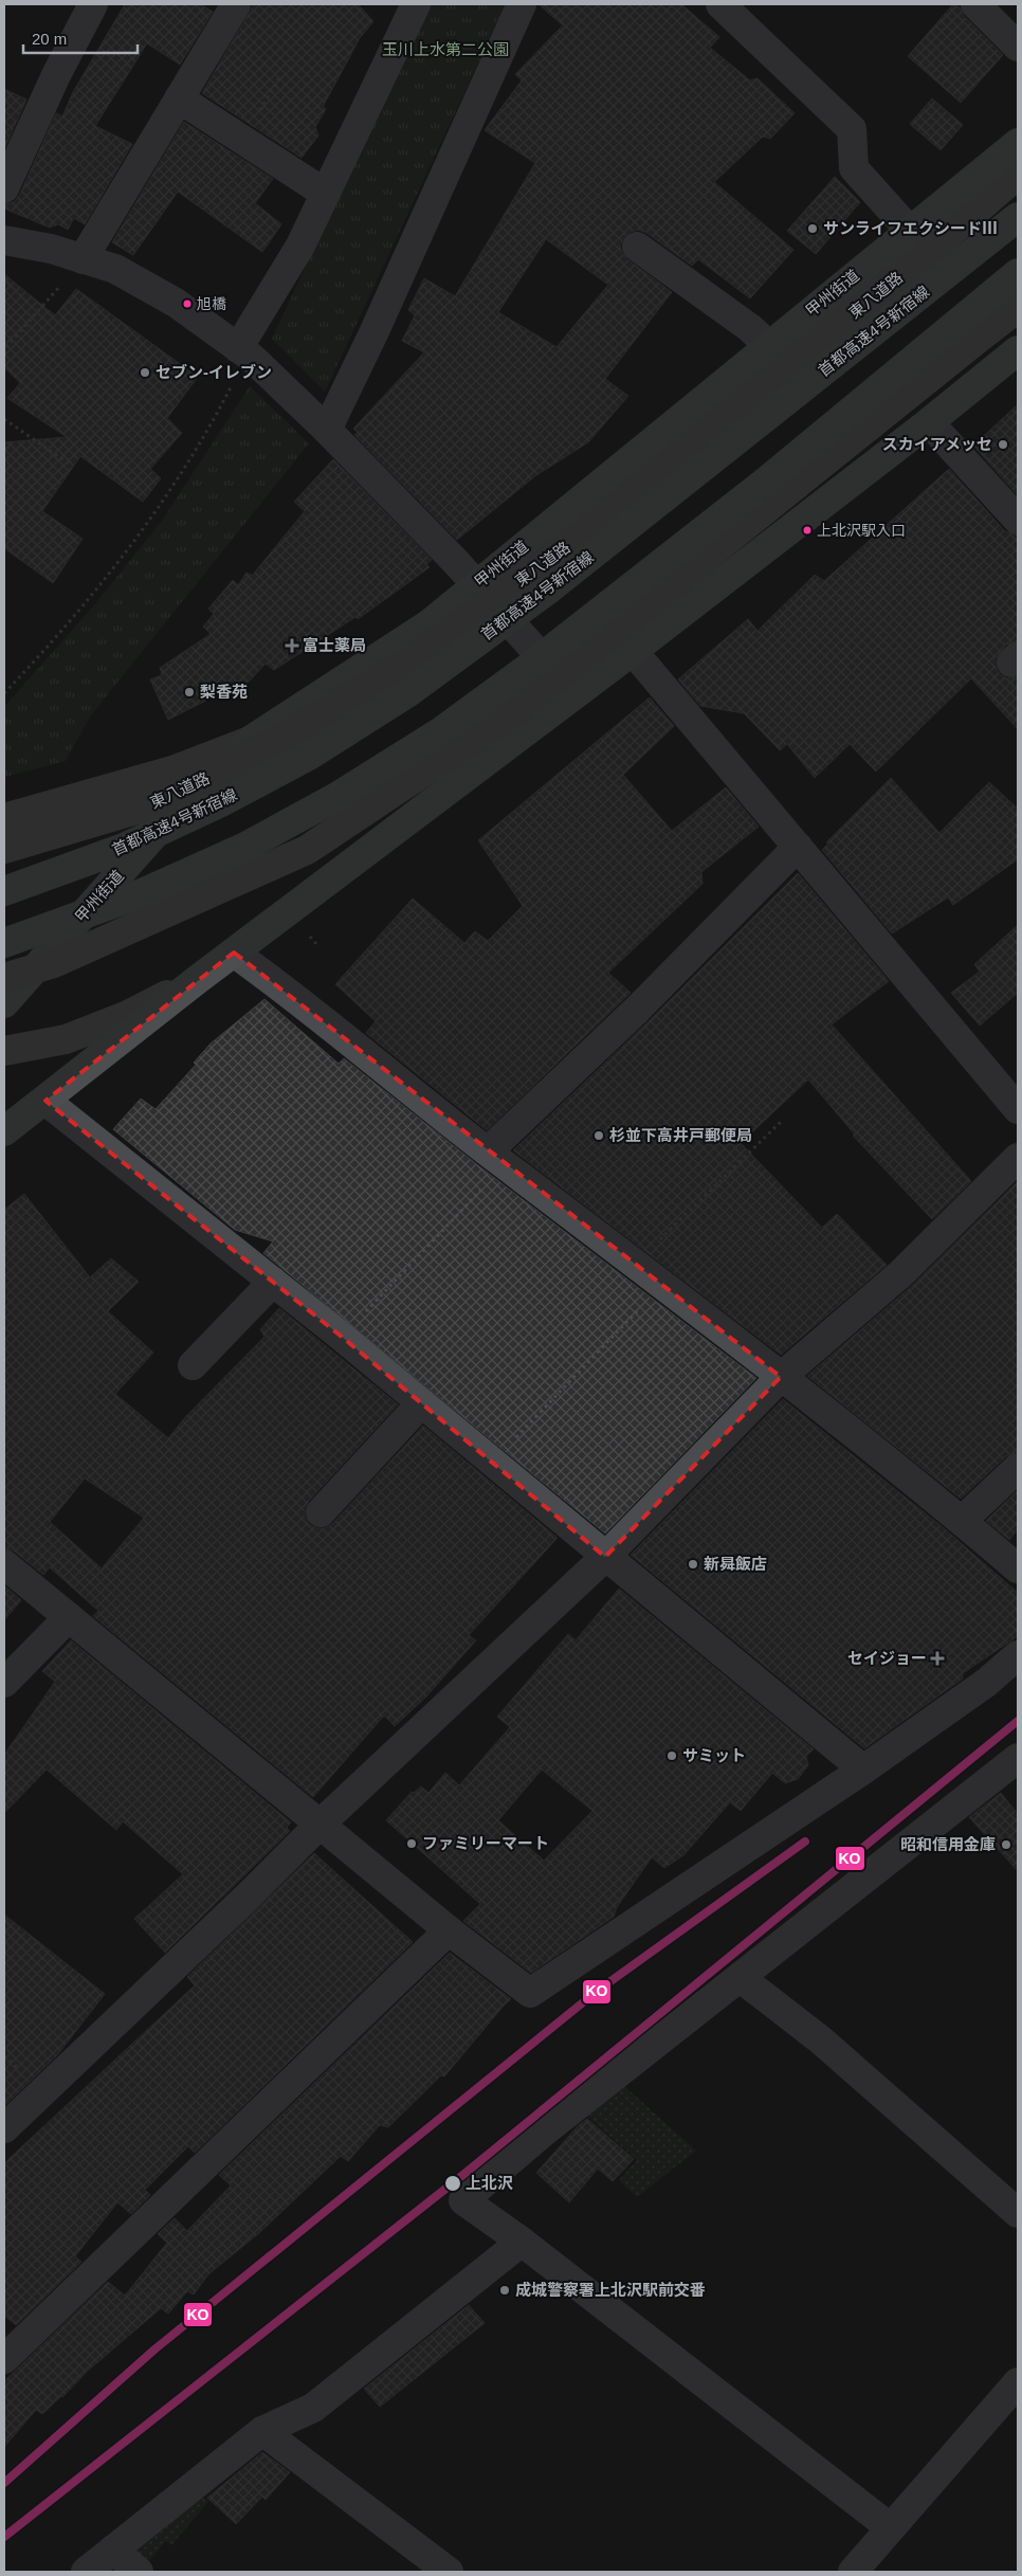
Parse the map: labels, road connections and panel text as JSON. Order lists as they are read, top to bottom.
{
  "streets": {
    "highway": ["甲州街道", "首都高速4号新宿線"],
    "main road": ["東八道路"]
  },
  "parks": ["玉川上水第二公園"],
  "places": {
    "other": [
      "サンライフエクシードⅢ",
      "旭橋",
      "セブン-イレブン",
      "スカイアメッセ",
      "上北沢駅入口",
      "梨香苑",
      "杉並下高井戸郵便局",
      "新曻飯店",
      "サミット",
      "ファミリーマート",
      "昭和信用金庫",
      "上北沢",
      "成城警察署上北沢駅前交番"
    ],
    "health": ["富士薬局", "セイジョー"]
  },
  "lines": ["transit line KO"],
  "scale_bar": "20 m"
}
